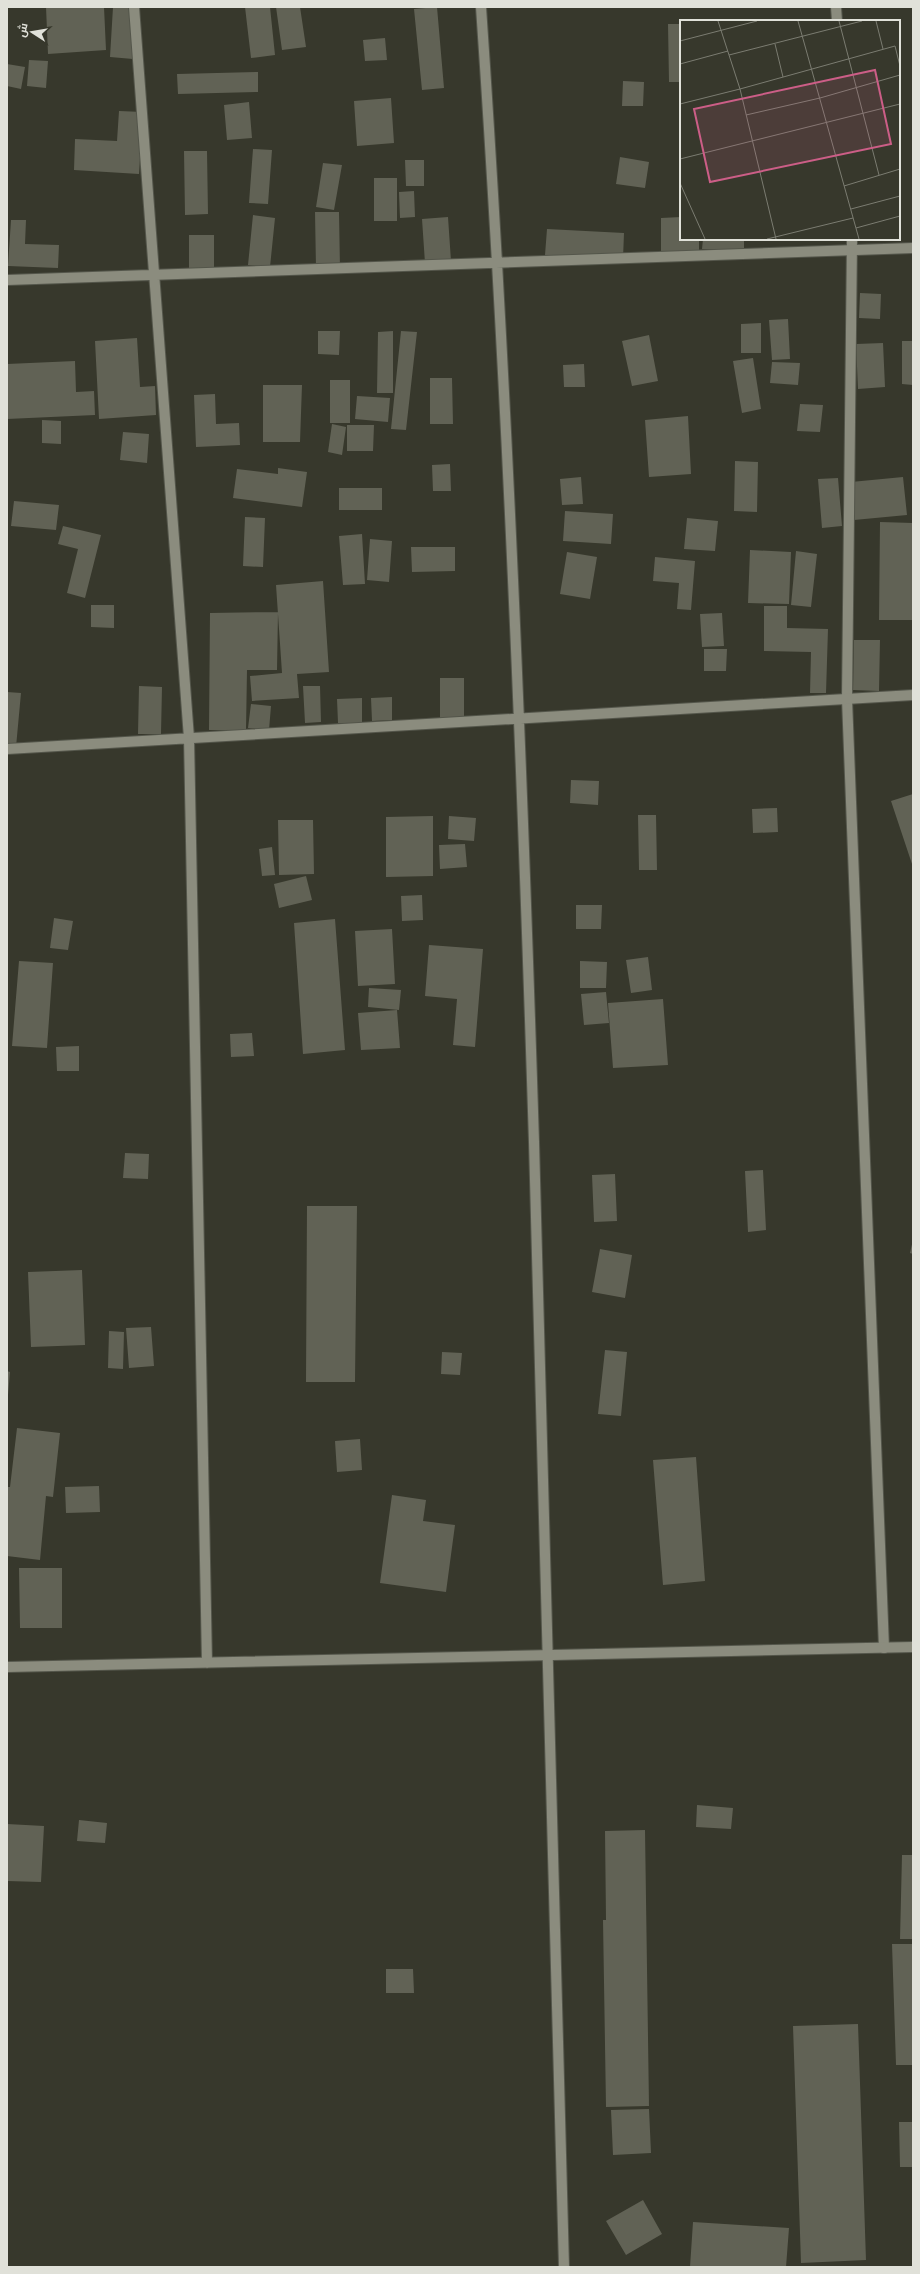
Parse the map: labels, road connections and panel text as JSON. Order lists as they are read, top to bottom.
{
  "north": "left"
}
